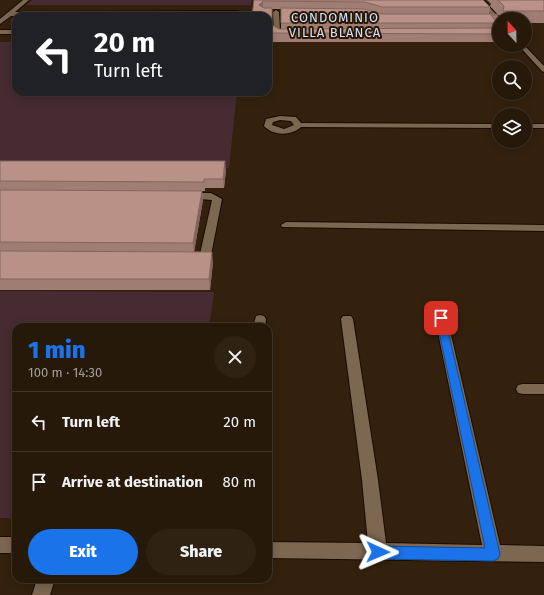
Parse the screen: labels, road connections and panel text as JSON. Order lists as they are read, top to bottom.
{
  "districts": ["CONDOMINIO VILLA BLANCA"],
  "north": "top",
  "page": {
    "turn": ["20 m", "Turn left"],
    "heading": ["1 min", "100 m · 14:30"],
    "list": [
      {
        "name": "Turn left",
        "value": "20 m"
      },
      {
        "name": "Arrive at destination",
        "value": "80 m"
      }
    ],
    "buttons": ["Exit", "Share"]
  }
}
